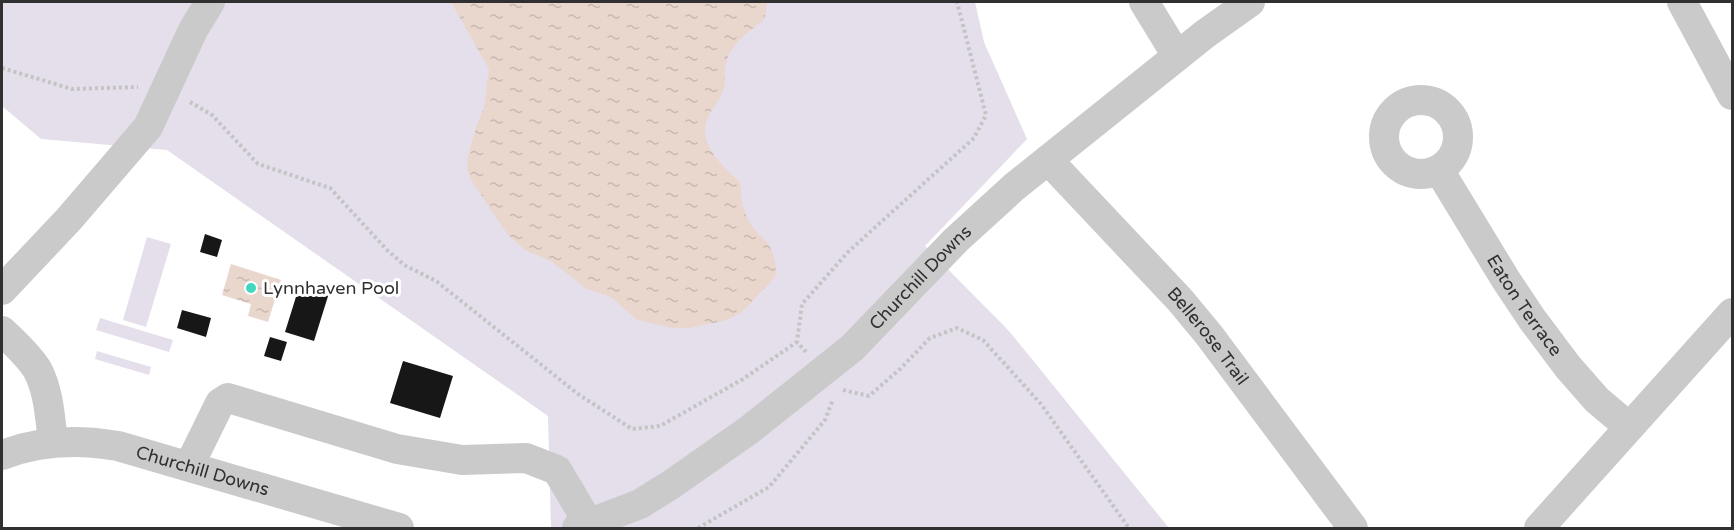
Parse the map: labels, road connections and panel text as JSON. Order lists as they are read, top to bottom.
{
  "streets": {
    "street": ["Churchill Downs", "Eaton Terrace", "Bellerose Trail"]
  },
  "crossings": [
    ["Churchill Downs", "Bellerose Trail"]
  ],
  "places": ["Lynnhaven Pool"]
}
